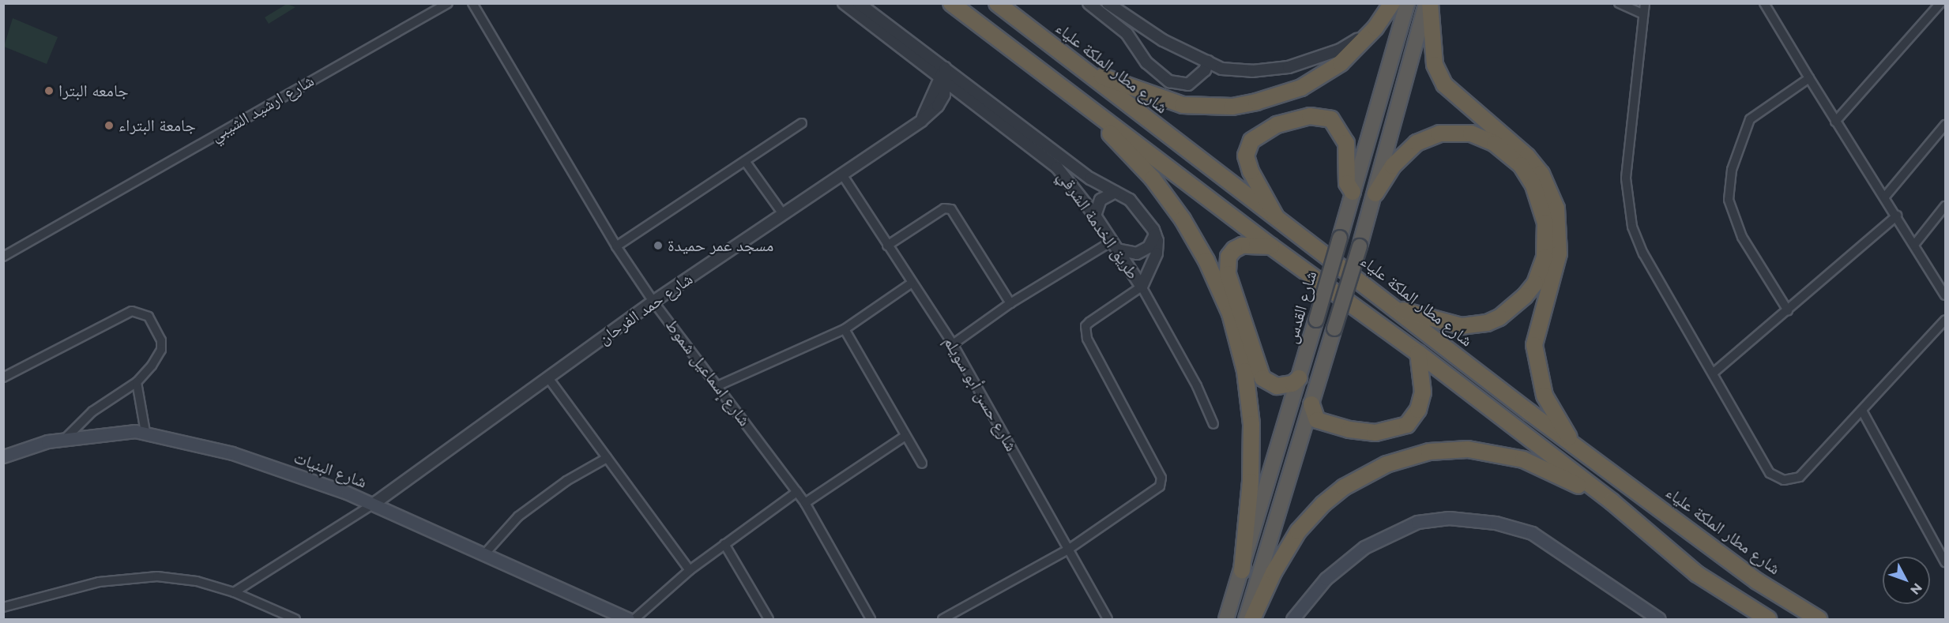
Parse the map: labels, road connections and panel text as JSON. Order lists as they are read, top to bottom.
{
  "streets": {
    "highway": ["شارع مطار الملكة علياء", "شارع القدس"],
    "main road": ["شارع البنيات"],
    "street": [
      "شارع ارشيد الشيبي",
      "طريق الخدمة الشرقي",
      "شارع حمد الفرحان",
      "شارع إسماعيل شموط",
      "شارع حسن أبو سويلم"
    ]
  },
  "crossings": [
    ["طريق الخدمة الشرقي", "شارع حمد الفرحان"],
    ["شارع حمد الفرحان", "شارع إسماعيل شموط"],
    ["شارع حمد الفرحان", "شارع حسن أبو سويلم"],
    ["شارع حمد الفرحان", "شارع البنيات"]
  ],
  "places": ["جامعه البترا", "جامعة البتراء", "مسجد عمر حميدة"],
  "north": "bottom right"
}
